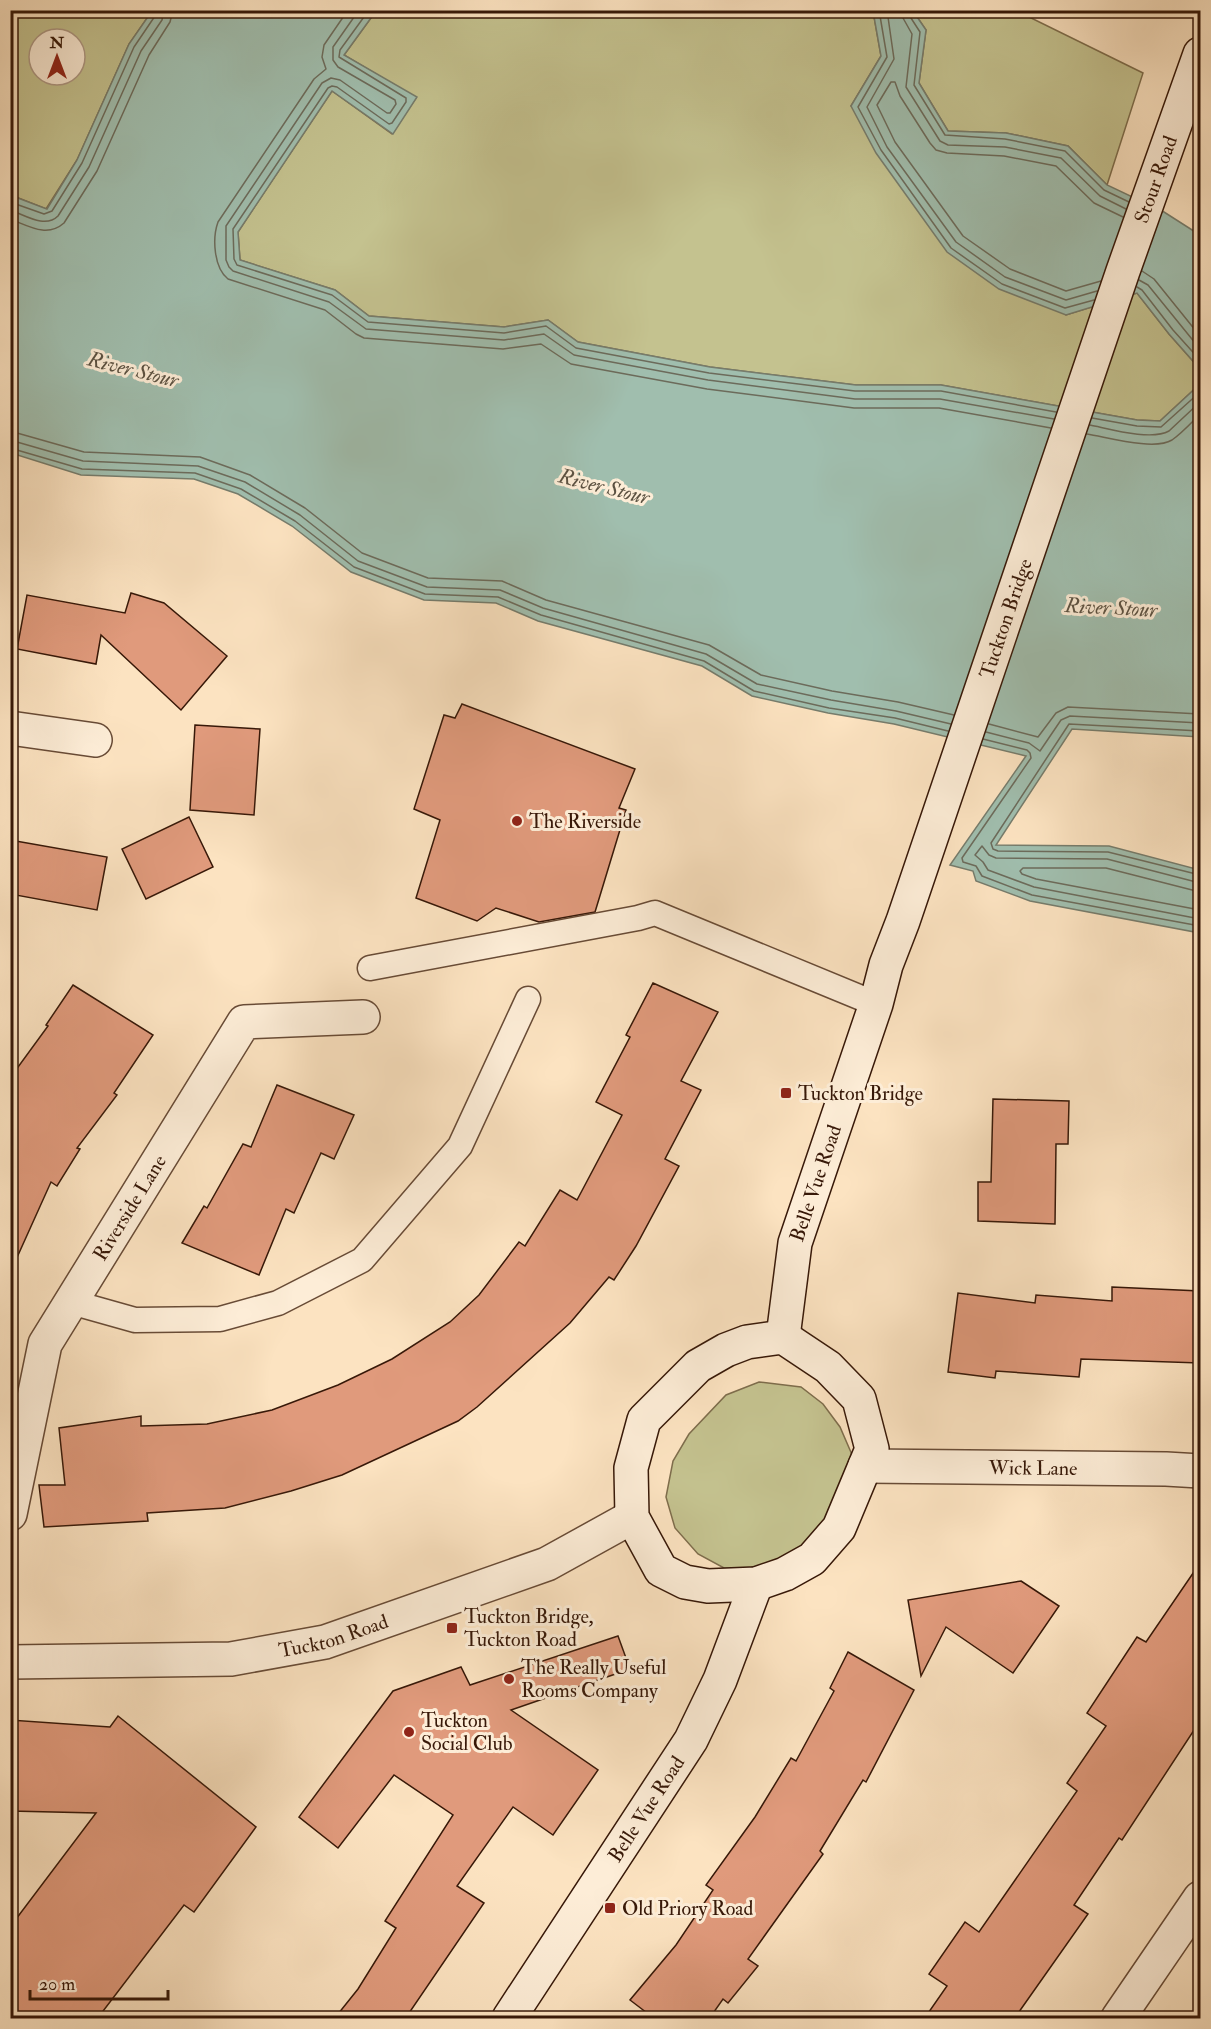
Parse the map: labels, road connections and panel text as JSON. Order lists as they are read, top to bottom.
{
  "streets": {
    "main road": [
      "Stour Road",
      "Tuckton Bridge",
      "Belle Vue Road",
      "Riverside Lane",
      "Wick Lane",
      "Tuckton Road"
    ]
  },
  "crossings": [
    ["Stour Road", "Tuckton Bridge"],
    ["Tuckton Bridge", "Belle Vue Road"]
  ],
  "water": ["River Stour"],
  "places": {
    "other": ["The Riverside", "The Really Useful Rooms Company", "Tuckton Social Club"],
    "transit": ["Tuckton Bridge", "Tuckton Bridge, Tuckton Road", "Old Priory Road"]
  },
  "scale_bar": "20 m",
  "north": "top"
}
